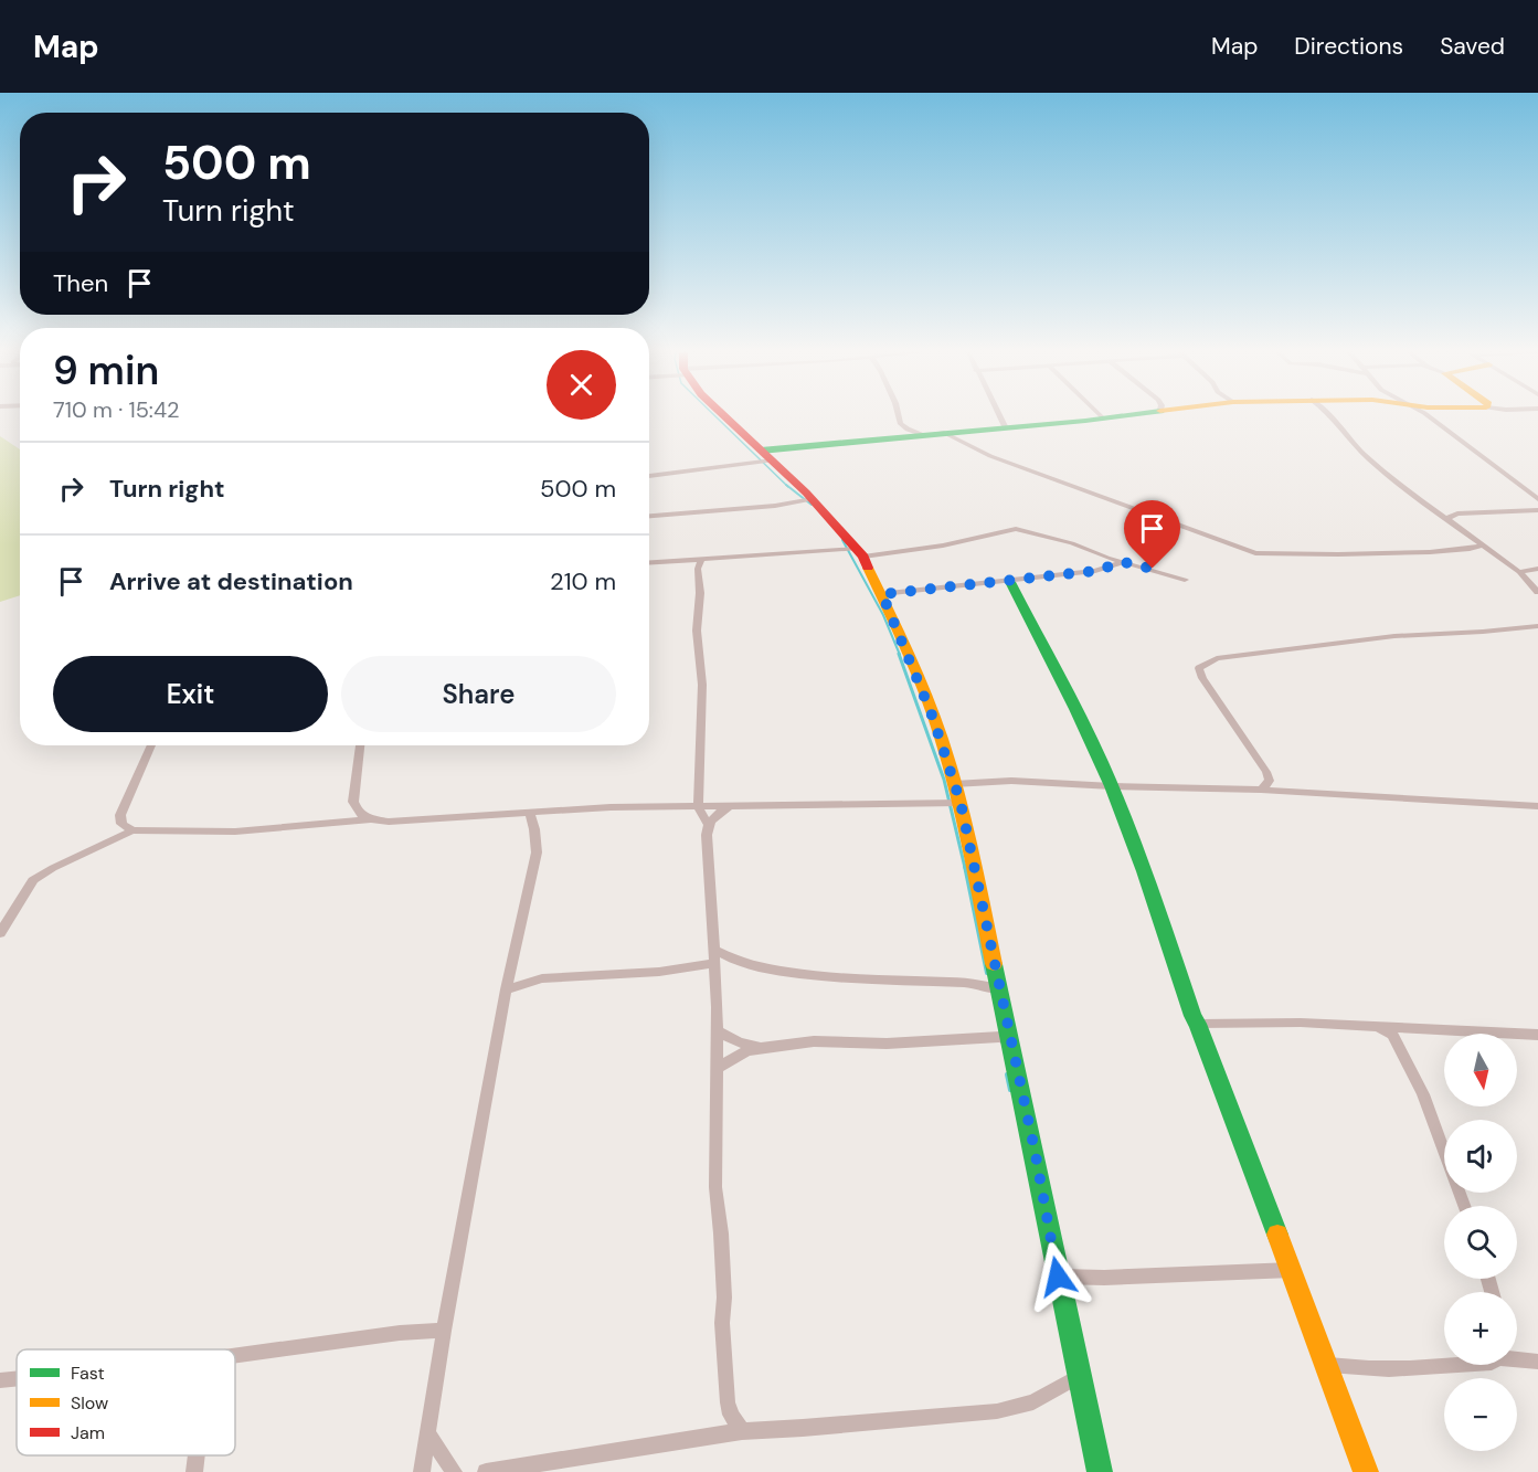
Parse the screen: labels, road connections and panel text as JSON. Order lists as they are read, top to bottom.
{
  "legend": ["Fast", "Slow", "Jam"],
  "north": "bottom",
  "page": {
    "header": "Map",
    "nav": ["Map", "Directions", "Saved"],
    "turn": ["500 m", "Turn right"],
    "then": "Then",
    "heading": ["9 min", "710 m · 15:42"],
    "list": [
      {
        "name": "Turn right",
        "value": "500 m"
      },
      {
        "name": "Arrive at destination",
        "value": "210 m"
      }
    ],
    "buttons": ["Exit", "Share"],
    "map_buttons": ["+", "−"]
  }
}
